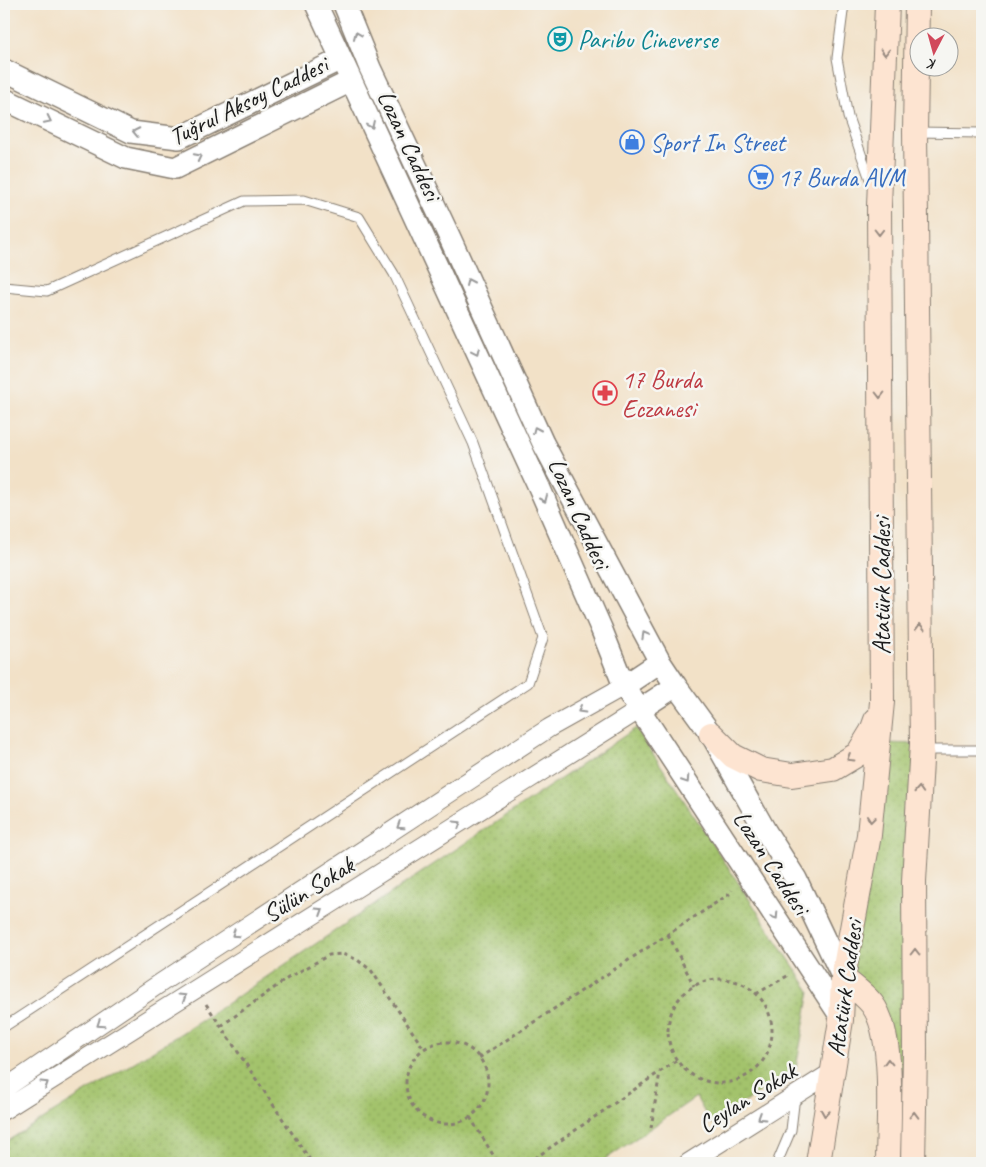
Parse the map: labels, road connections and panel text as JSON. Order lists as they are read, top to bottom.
{
  "streets": {
    "main road": ["Atatürk Caddesi"],
    "street": [
      "Tuğrul Aksoy Caddesi",
      "Lozan Caddesi",
      "Sülün Sokak",
      "Ceylan Sokak"
    ]
  },
  "crossings": [
    ["Tuğrul Aksoy Caddesi", "Lozan Caddesi"],
    ["Lozan Caddesi", "Atatürk Caddesi"],
    ["Lozan Caddesi", "Sülün Sokak"],
    ["Atatürk Caddesi", "Ceylan Sokak"]
  ],
  "one_way": ["Ceylan Sokak"],
  "places": {
    "theatre": ["Paribu Cineverse"],
    "shop": ["Sport In Street"],
    "supermarket": ["17 Burda AVM"],
    "pharmacy": ["17 Burda Eczanesi"]
  },
  "north": "bottom"
}
